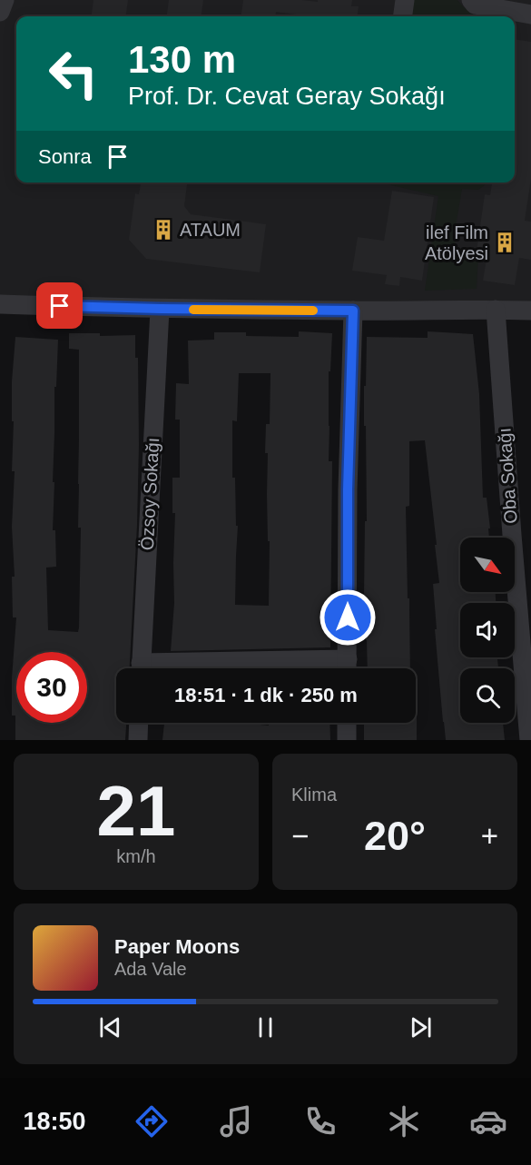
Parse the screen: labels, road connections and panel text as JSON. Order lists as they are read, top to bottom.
{
  "streets": {
    "street": ["Oba Sokağı", "Özsoy Sokağı"]
  },
  "places": {
    "building": ["ATAUM", "ilef Film Atölyesi"]
  },
  "north": "bottom right",
  "page": {
    "turn": ["130 m", "Prof. Dr. Cevat Geray Sokağı"],
    "then": "Sonra",
    "limit": "30",
    "trip": "18:51 · 1 dk · 250 m",
    "tile": [
      ["21", "km/h"],
      "Klima"
    ],
    "heat": ["−", "20°", "+"],
    "song": ["Paper Moons", "Ada Vale"],
    "tabs": "18:50"
  }
}
